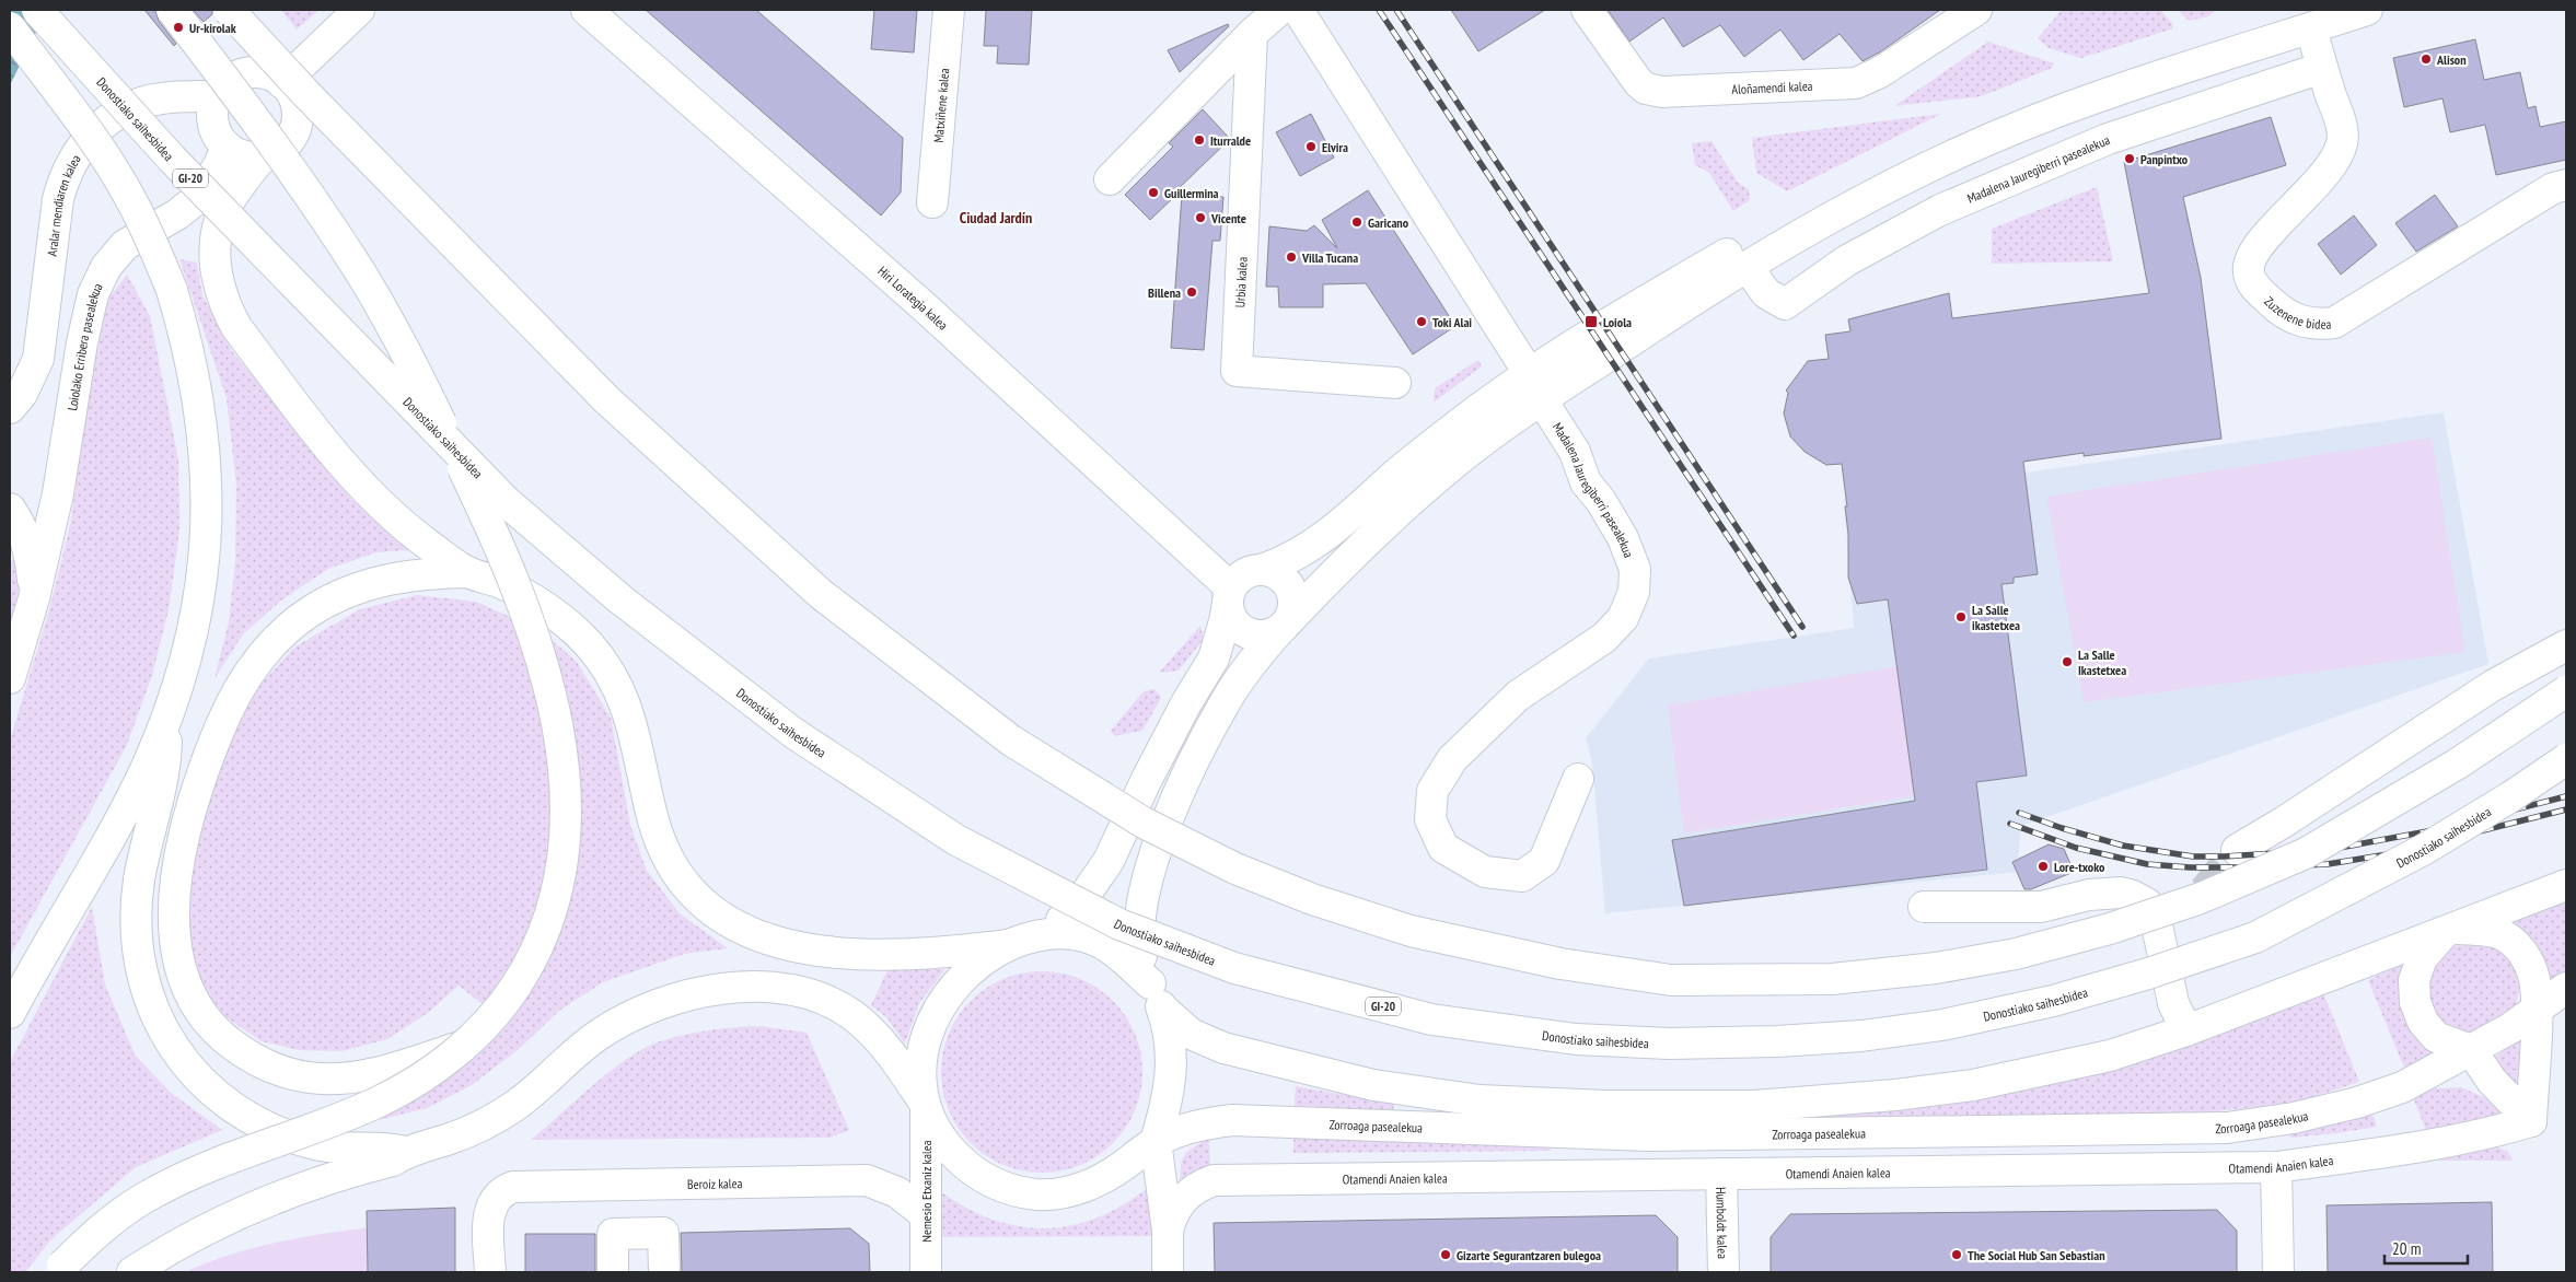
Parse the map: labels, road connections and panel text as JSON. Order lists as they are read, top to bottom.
{
  "streets": {
    "main road": [
      "Aloñamendi kalea",
      "Matxiñene kalea",
      "Donostiako saihesbidea",
      "Madalena Jauregiberri pasealekua",
      "GI-20",
      "Aralar mendiaren kalea",
      "Urbia kalea",
      "Hiri Lorategia kalea",
      "Zuzenene bidea",
      "Loiolako Erribera pasealekua",
      "Zorroaga pasealekua",
      "Otamendi Anaien kalea",
      "Beroiz kalea",
      "Nemesio Etxaniz kalea",
      "Humboldt kalea"
    ]
  },
  "crossings": [
    ["Madalena Jauregiberri pasealekua", "Zuzenene bidea"],
    ["Aralar mendiaren kalea", "Loiolako Erribera pasealekua"],
    ["Otamendi Anaien kalea", "Humboldt kalea"],
    ["Beroiz kalea", "Nemesio Etxaniz kalea"]
  ],
  "districts": ["Ciudad Jardín"],
  "places": {
    "other": [
      "Ur-kirolak",
      "Alison",
      "Iturralde",
      "Elvira",
      "Panpintxo",
      "Guillermina",
      "Vicente",
      "Garicano",
      "Villa Tucana",
      "Billena",
      "Toki Alai",
      "La Salle ikastetxea",
      "La Salle Ikastetxea",
      "Lore-txoko",
      "Gizarte Segurantzaren bulegoa",
      "The Social Hub San Sebastian"
    ],
    "transit": ["Loiola"]
  },
  "scale_bar": "20 m"
}
